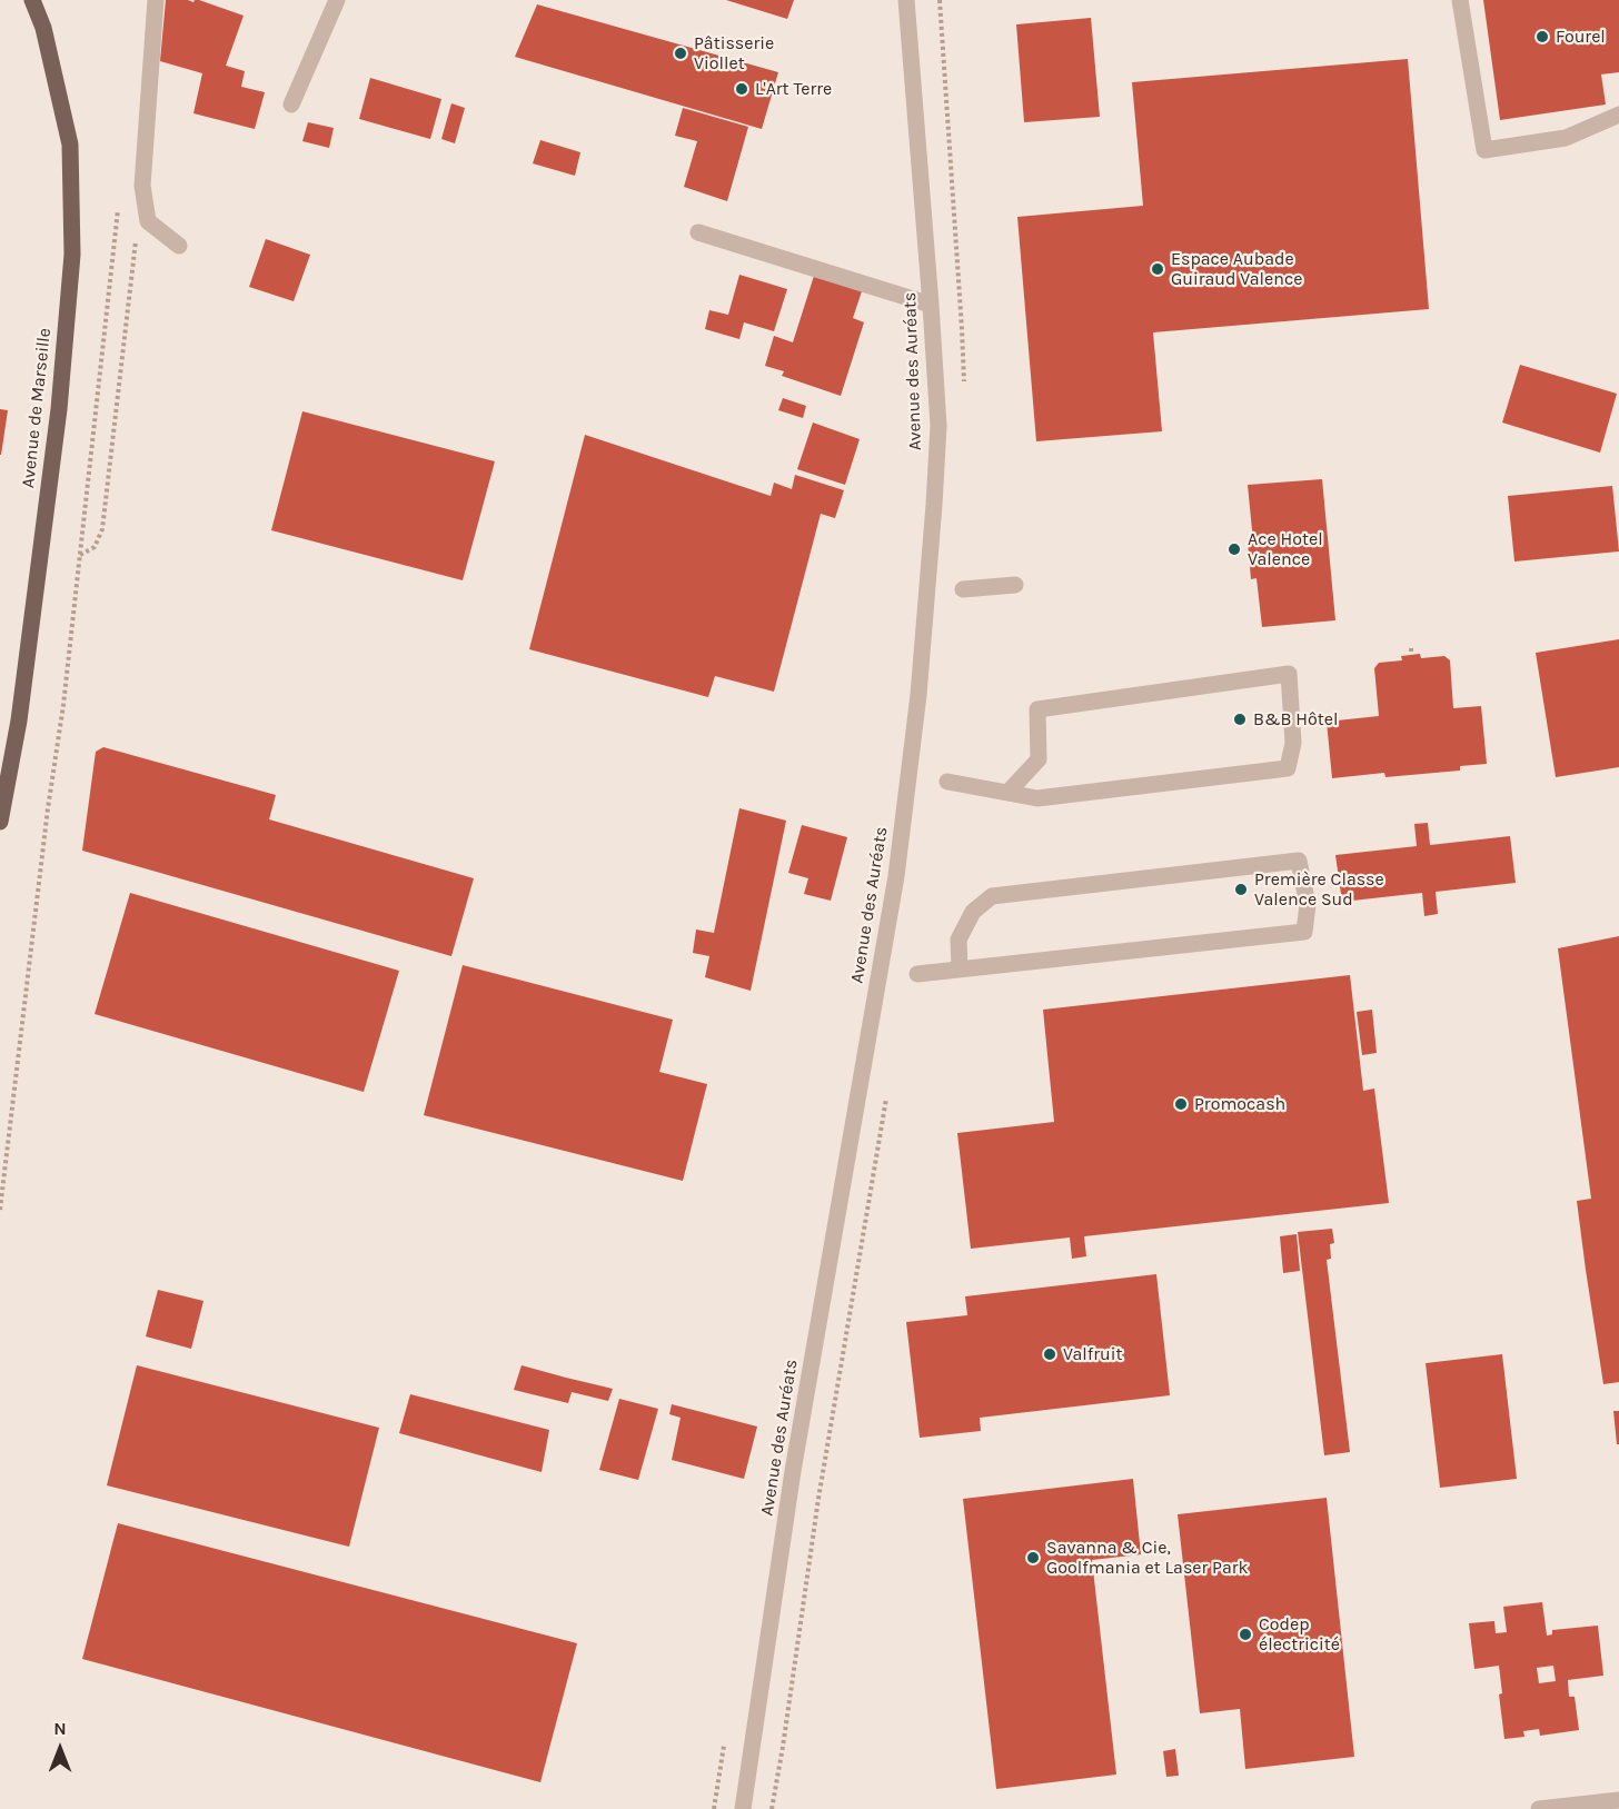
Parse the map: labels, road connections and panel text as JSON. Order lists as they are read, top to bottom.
{
  "streets": {
    "main road": ["Avenue de Marseille"],
    "street": ["Avenue des Auréats"]
  },
  "places": [
    "Fourel",
    "Pâtisserie Viollet",
    "L'Art Terre",
    "Espace Aubade Guiraud Valence",
    "Ace Hotel Valence",
    "B&B Hôtel",
    "Première Classe Valence Sud",
    "Promocash",
    "Valfruit",
    "Savanna & Cie, Goolfmania et Laser Park",
    "Codep électricité"
  ],
  "north": "top"
}
